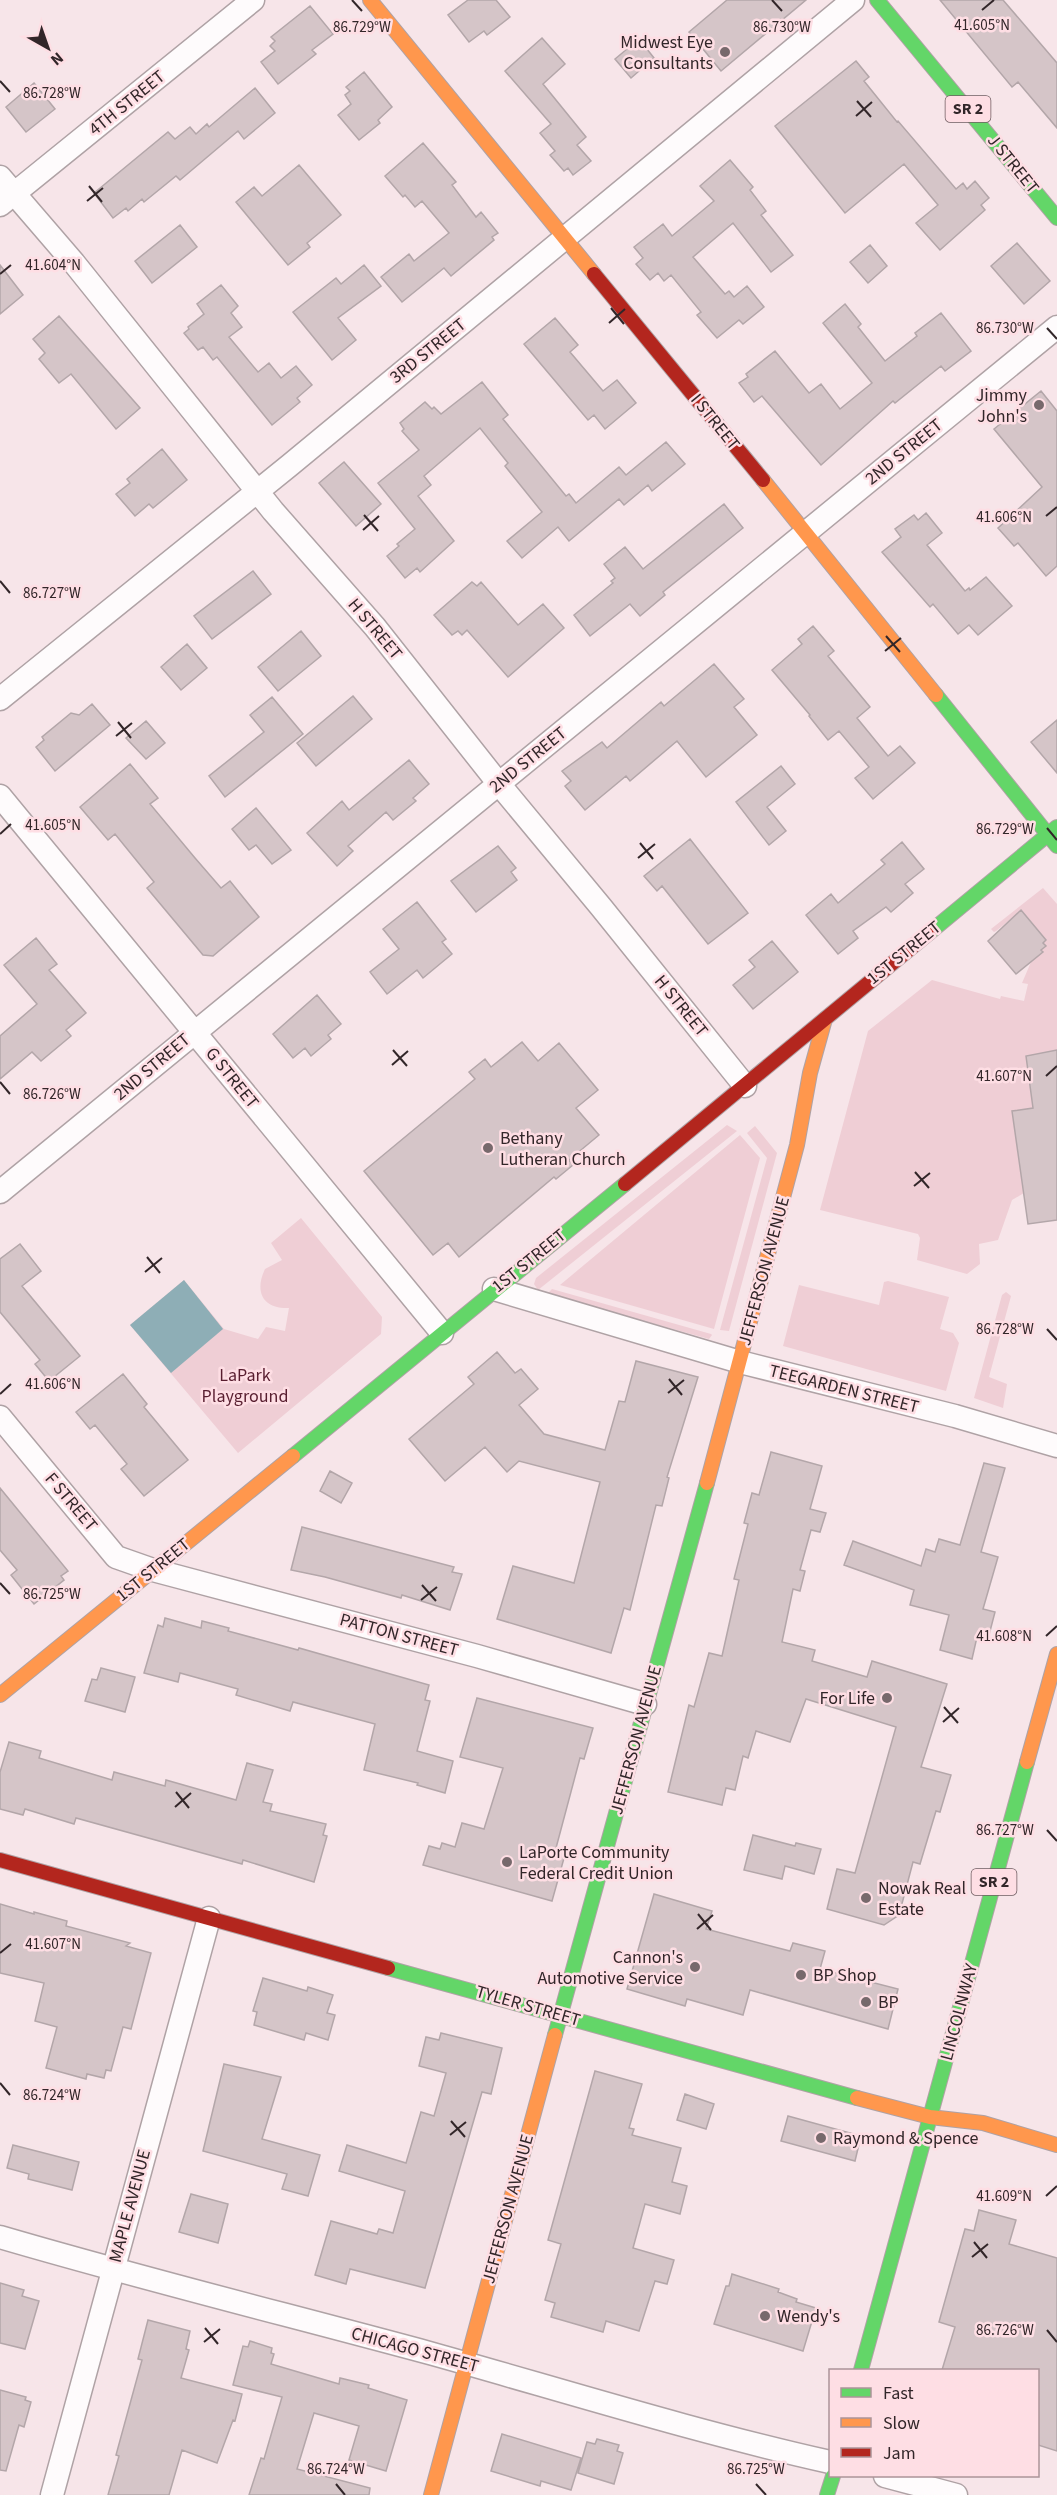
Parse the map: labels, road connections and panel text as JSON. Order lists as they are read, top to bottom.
{
  "streets": {
    "street": [
      "4TH STREET",
      "SR 2",
      "J STREET",
      "3RD STREET",
      "I STREET",
      "2ND STREET",
      "H STREET",
      "1ST STREET",
      "G STREET",
      "JEFFERSON AVENUE",
      "TEEGARDEN STREET",
      "F STREET",
      "PATTON STREET",
      "TYLER STREET",
      "LINCOLNWAY",
      "MAPLE AVENUE",
      "CHICAGO STREET"
    ]
  },
  "crossings": [
    ["4TH STREET", "H STREET"],
    ["3RD STREET", "I STREET"],
    ["3RD STREET", "H STREET"],
    ["I STREET", "2ND STREET"],
    ["I STREET", "1ST STREET"],
    ["2ND STREET", "H STREET"],
    ["2ND STREET", "G STREET"],
    ["H STREET", "1ST STREET"],
    ["1ST STREET", "G STREET"],
    ["1ST STREET", "JEFFERSON AVENUE"],
    ["1ST STREET", "TEEGARDEN STREET"],
    ["1ST STREET", "F STREET"],
    ["1ST STREET", "PATTON STREET"],
    ["JEFFERSON AVENUE", "TEEGARDEN STREET"],
    ["JEFFERSON AVENUE", "PATTON STREET"],
    ["JEFFERSON AVENUE", "TYLER STREET"],
    ["JEFFERSON AVENUE", "CHICAGO STREET"],
    ["F STREET", "PATTON STREET"],
    ["TYLER STREET", "LINCOLNWAY"],
    ["TYLER STREET", "MAPLE AVENUE"],
    ["MAPLE AVENUE", "CHICAGO STREET"]
  ],
  "parks": ["LaPark Playground"],
  "places": [
    "Midwest Eye Consultants",
    "Jimmy John's",
    "Bethany Lutheran Church",
    "For Life",
    "LaPorte Community Federal Credit Union",
    "Nowak Real Estate",
    "Cannon's Automotive Service",
    "BP Shop",
    "BP",
    "Raymond & Spence",
    "Wendy's"
  ],
  "legend": ["Fast", "Slow", "Jam"],
  "north": "bottom right",
  "coordinates": [
    "41.605°N",
    "86.729°W",
    "86.730°W",
    "86.728°W",
    "41.604°N",
    "41.606°N",
    "86.727°W",
    "41.607°N",
    "86.726°W",
    "86.725°W",
    "41.608°N",
    "86.724°W",
    "41.609°N"
  ]
}
